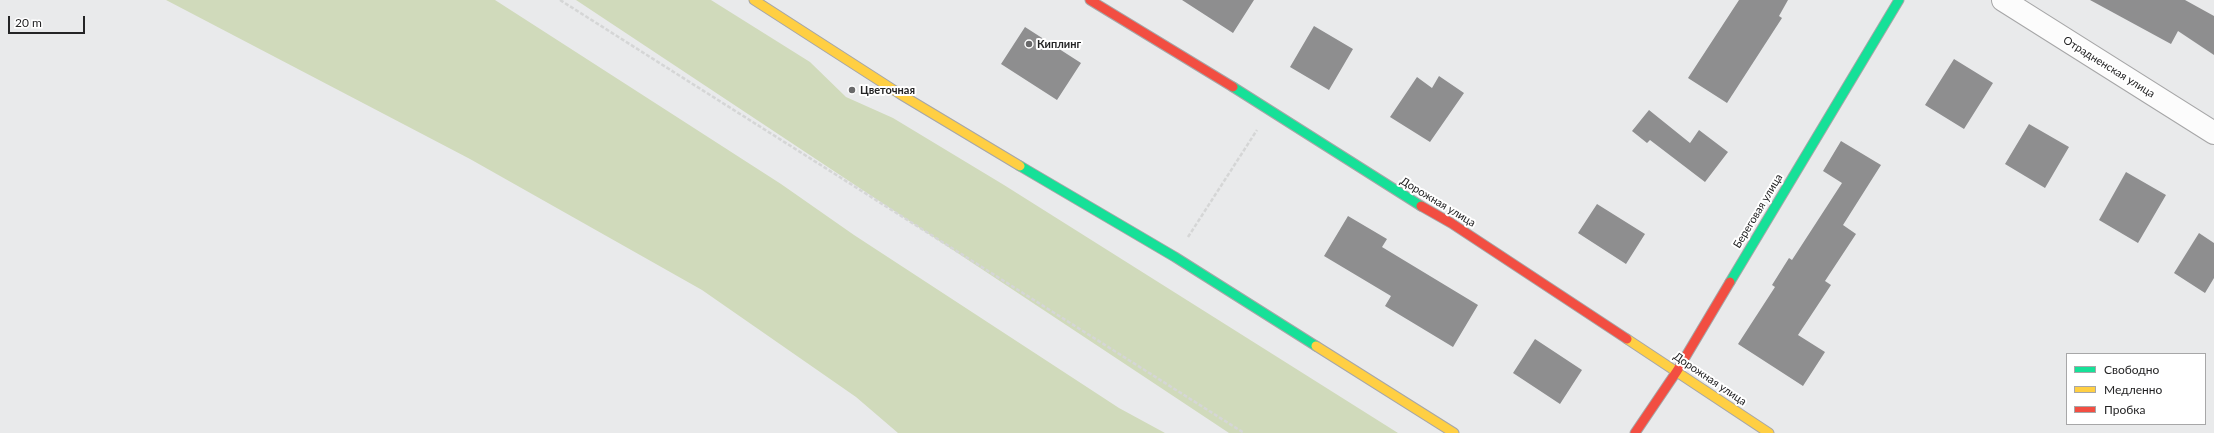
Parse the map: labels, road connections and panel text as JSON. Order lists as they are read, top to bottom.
{
  "streets": {
    "street": ["Отрадненская улица", "Дорожная улица", "Береговая улица"]
  },
  "crossings": [
    ["Дорожная улица", "Береговая улица"]
  ],
  "places": ["Киплинг", "Цветочная"],
  "legend": ["Свободно", "Медленно", "Пробка"],
  "scale_bar": "20 m"
}
